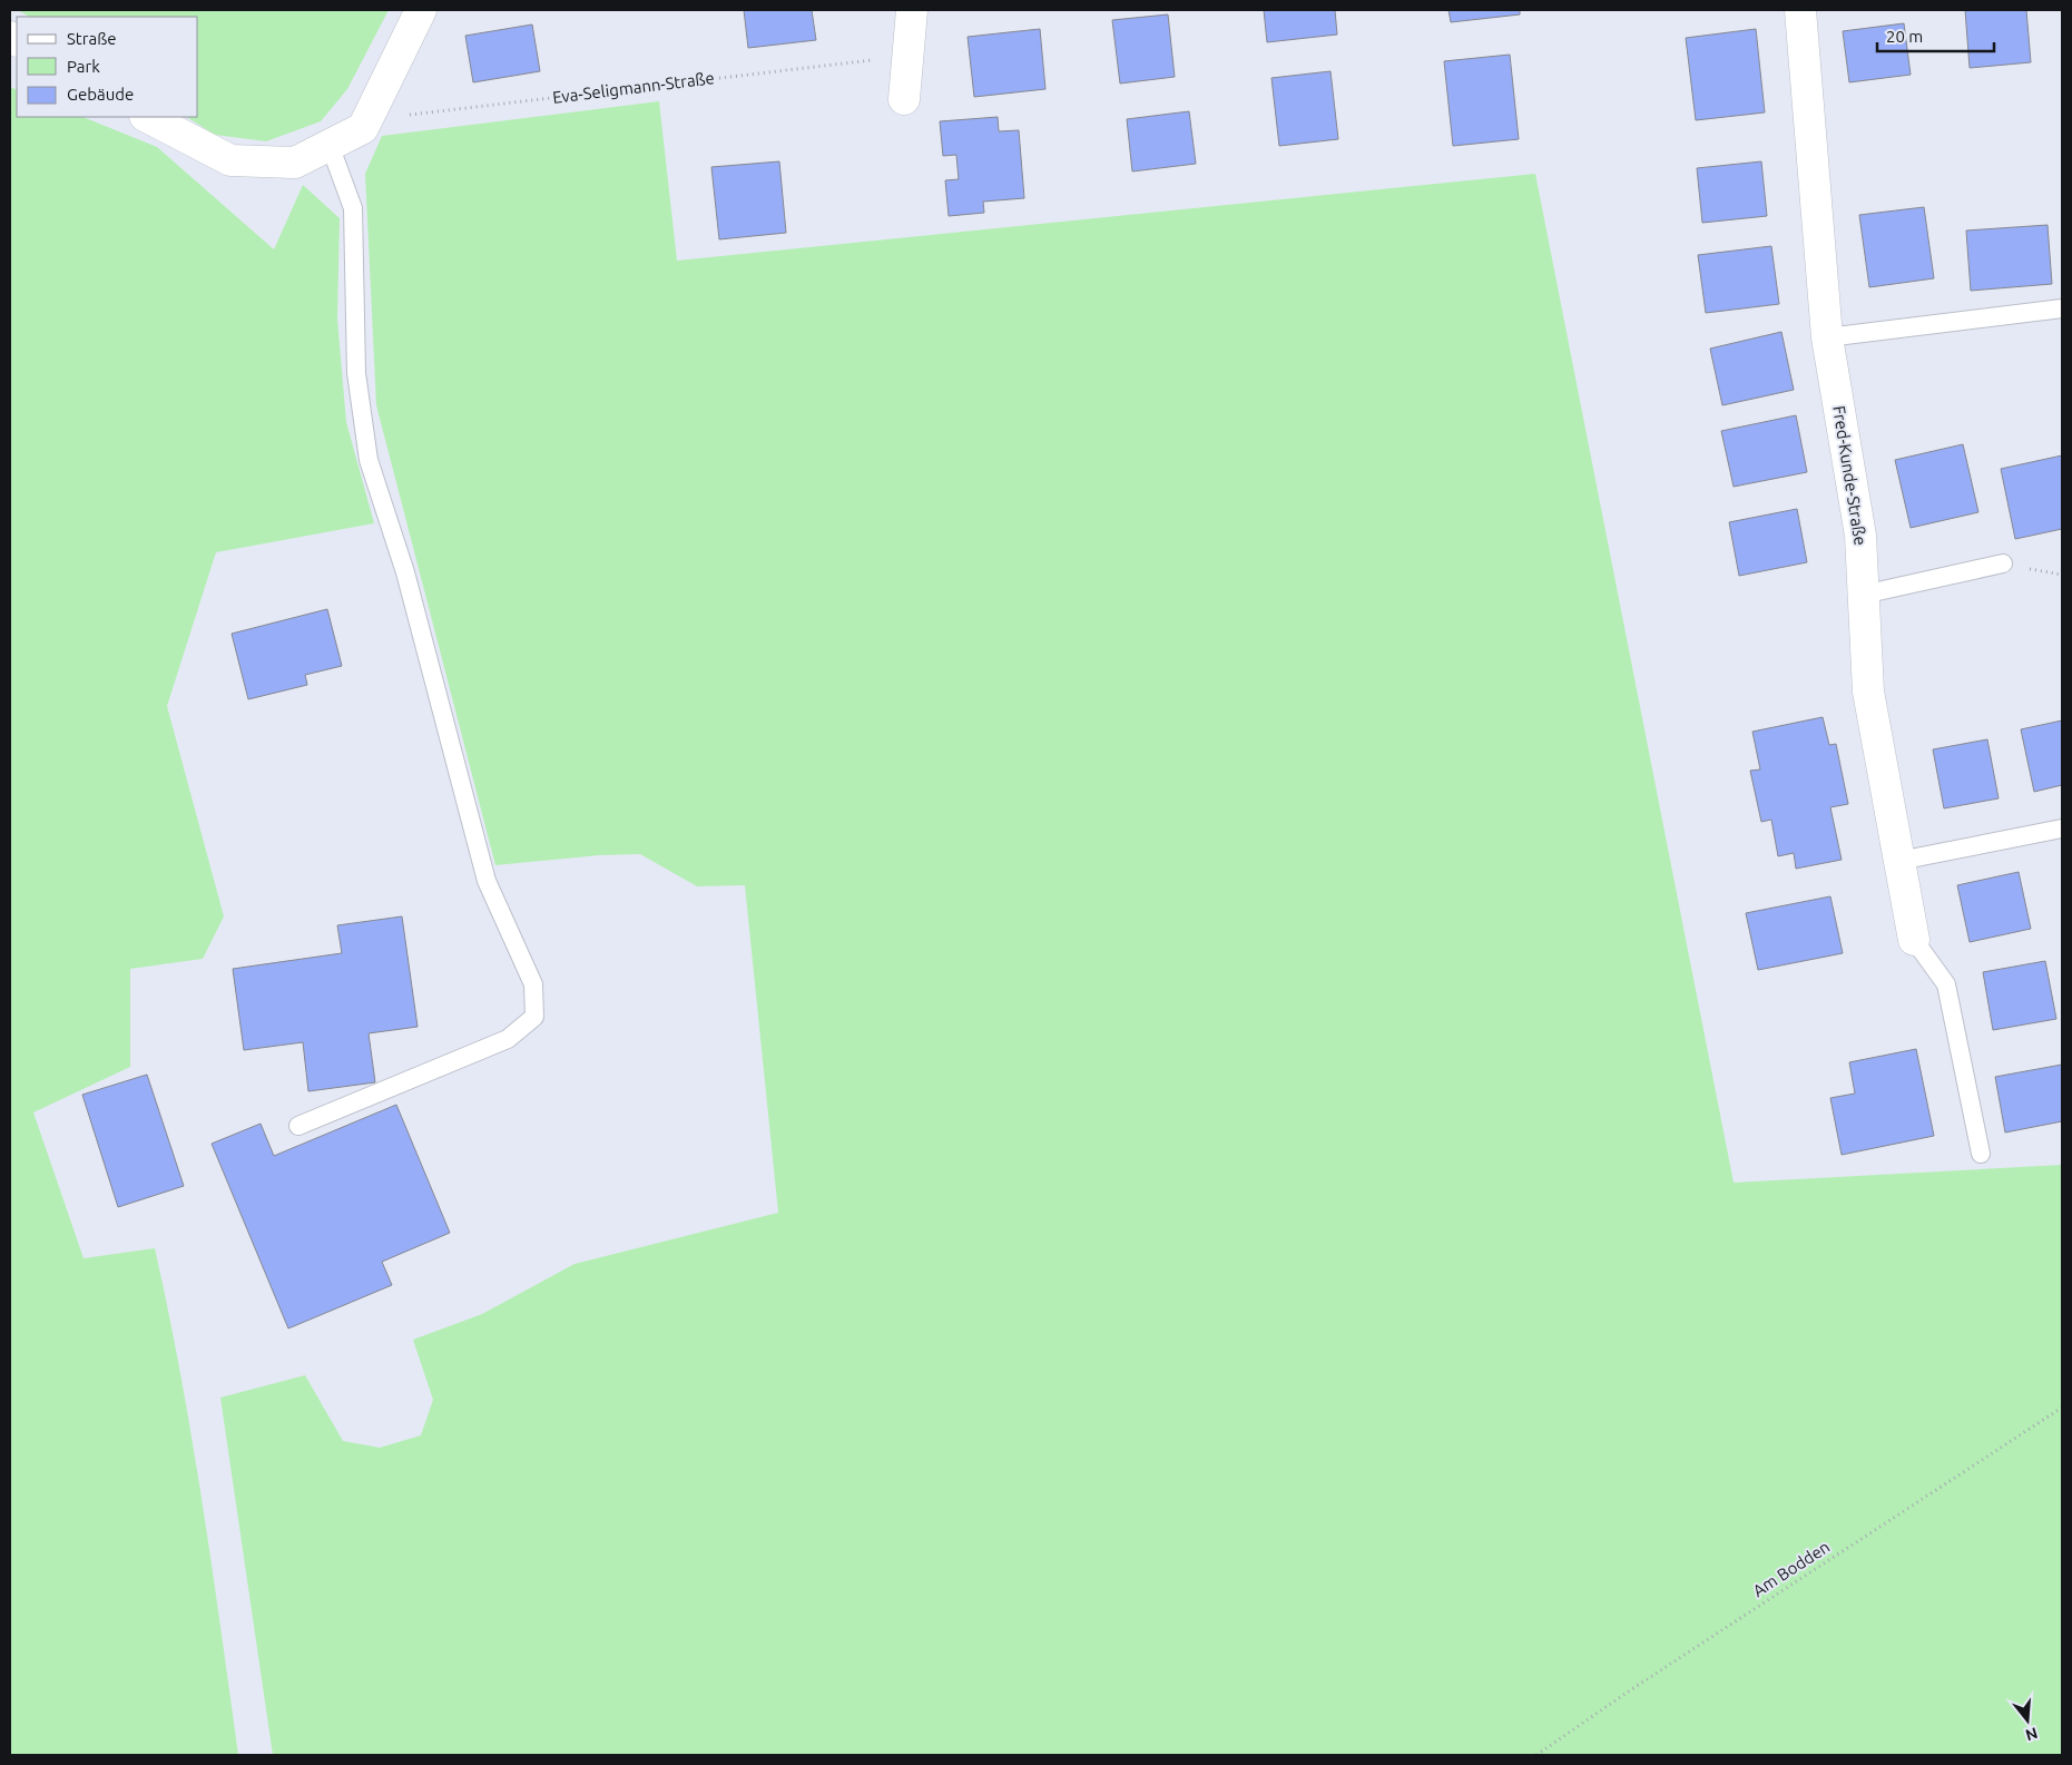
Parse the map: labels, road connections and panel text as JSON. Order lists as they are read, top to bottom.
{
  "streets": {
    "street": ["Fred-Kunde-Straße"],
    "path": ["Eva-Seligmann-Straße", "Am Bodden"]
  },
  "legend": ["Straße", "Park", "Gebäude"],
  "scale_bar": "20 m",
  "north": "bottom"
}
